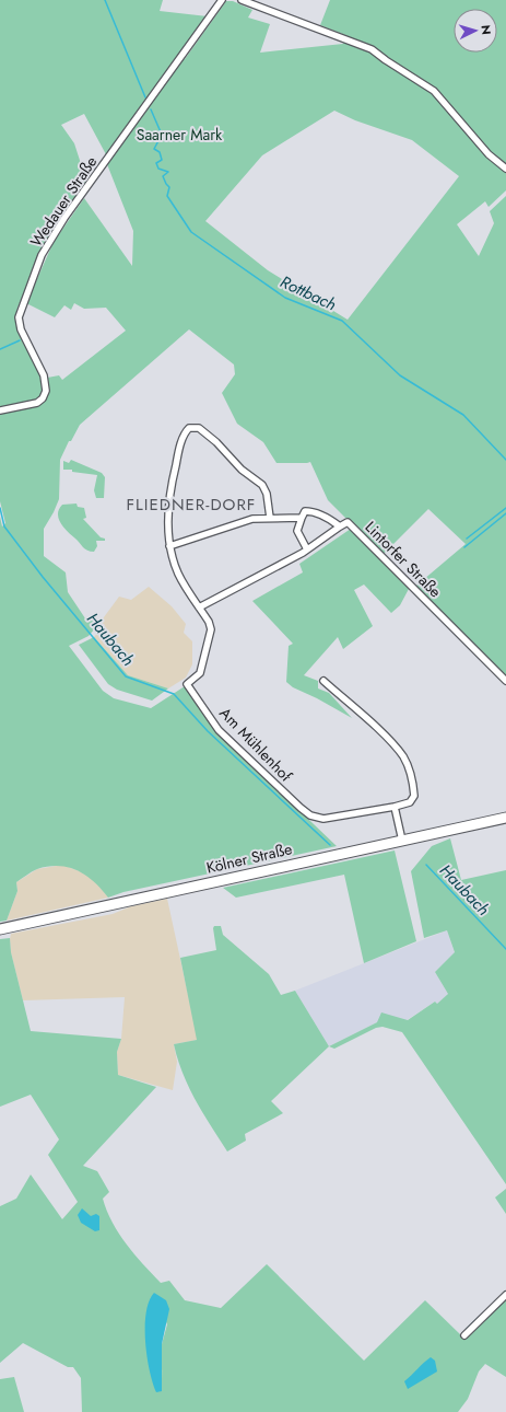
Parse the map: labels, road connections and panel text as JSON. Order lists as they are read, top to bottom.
{
  "streets": {
    "main road": ["Kölner Straße"],
    "street": ["Wedauer Straße", "Lintorfer Straße", "Am Mühlenhof"]
  },
  "crossings": [
    ["Lintorfer Straße", "Am Mühlenhof"]
  ],
  "districts": ["FLIEDNER-DORF"],
  "water": ["Rottbach", "Haubach"],
  "parks": ["Saarner Mark"],
  "north": "right"
}
